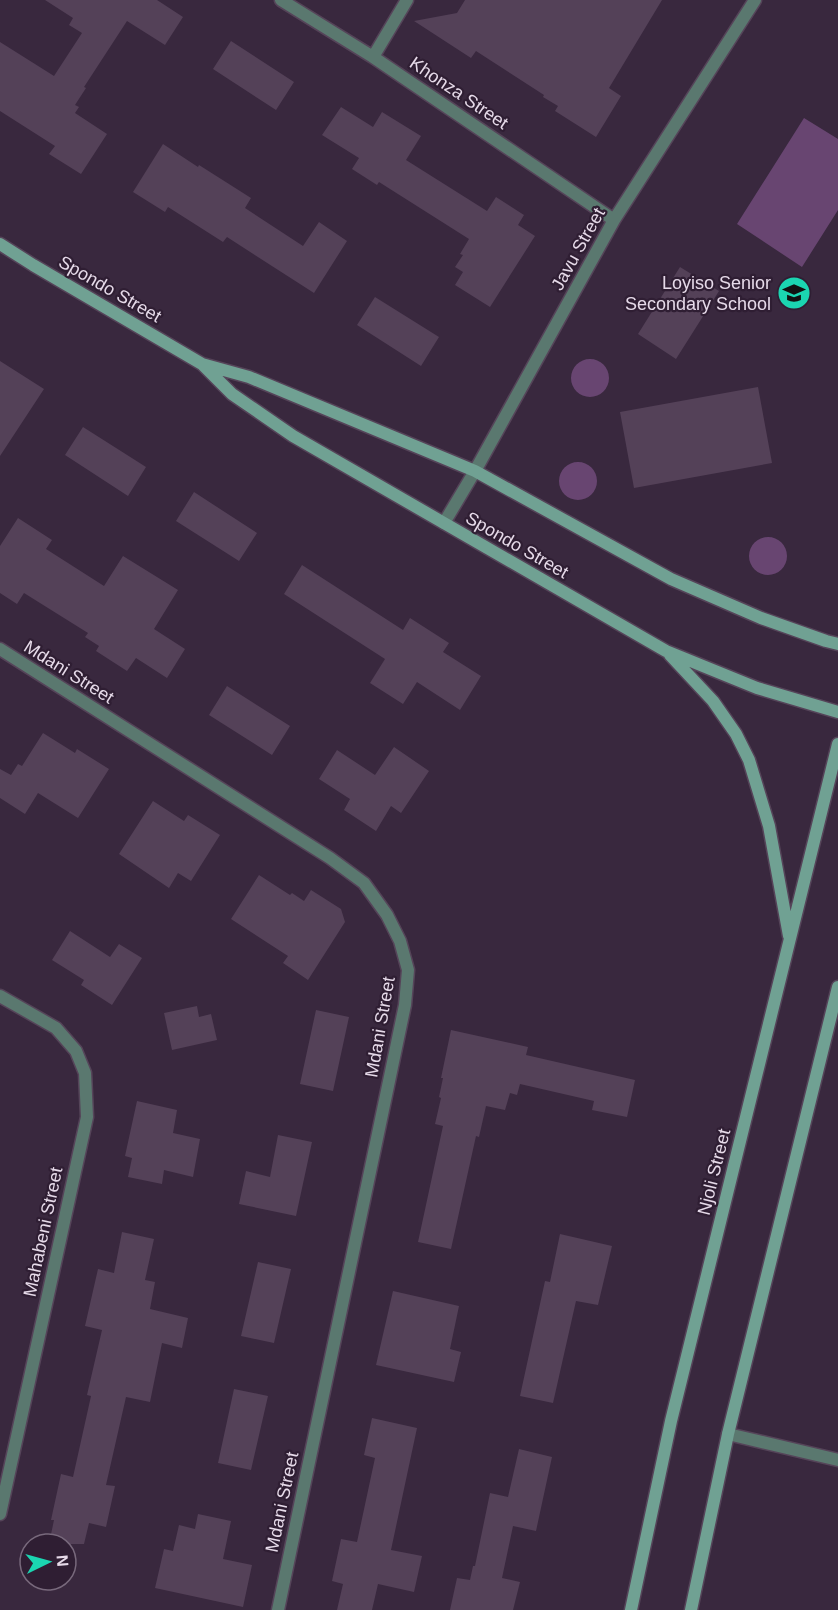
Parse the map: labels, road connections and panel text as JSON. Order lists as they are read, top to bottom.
{
  "streets": {
    "main road": ["Spondo Street", "Njoli Street"],
    "street": [
      "Khonza Street",
      "Javu Street",
      "Mdani Street",
      "Mahabeni Street"
    ]
  },
  "crossings": [
    ["Khonza Street", "Javu Street"],
    ["Javu Street", "Spondo Street"]
  ],
  "places": {
    "school or university": ["Loyiso Senior Secondary School"]
  },
  "north": "right"
}
